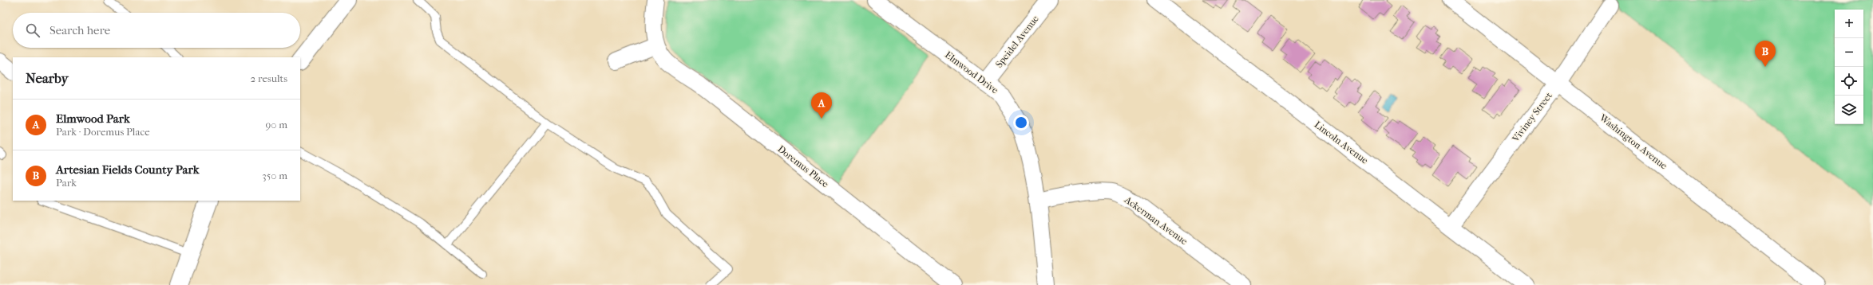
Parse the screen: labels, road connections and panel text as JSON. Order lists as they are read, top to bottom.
{
  "streets": {
    "street": [
      "Speidel Avenue",
      "Elmwood Drive",
      "Viviney Street",
      "Washington Avenue",
      "Lincoln Avenue",
      "Doremus Place",
      "Ackerman Avenue"
    ]
  },
  "crossings": [
    ["Speidel Avenue", "Elmwood Drive"],
    ["Elmwood Drive", "Ackerman Avenue"],
    ["Viviney Street", "Washington Avenue"],
    ["Viviney Street", "Lincoln Avenue"]
  ],
  "page": {
    "map_buttons": ["+", "−"],
    "search": "Search here",
    "pins": ["B", "A"],
    "heading": ["Nearby", "2 results"],
    "list": [
      {
        "mark": "A",
        "name": "Elmwood Park",
        "note": "Park · Doremus Place",
        "value": "90 m"
      },
      {
        "mark": "B",
        "name": "Artesian Fields County Park",
        "note": "Park",
        "value": "350 m"
      }
    ]
  }
}
